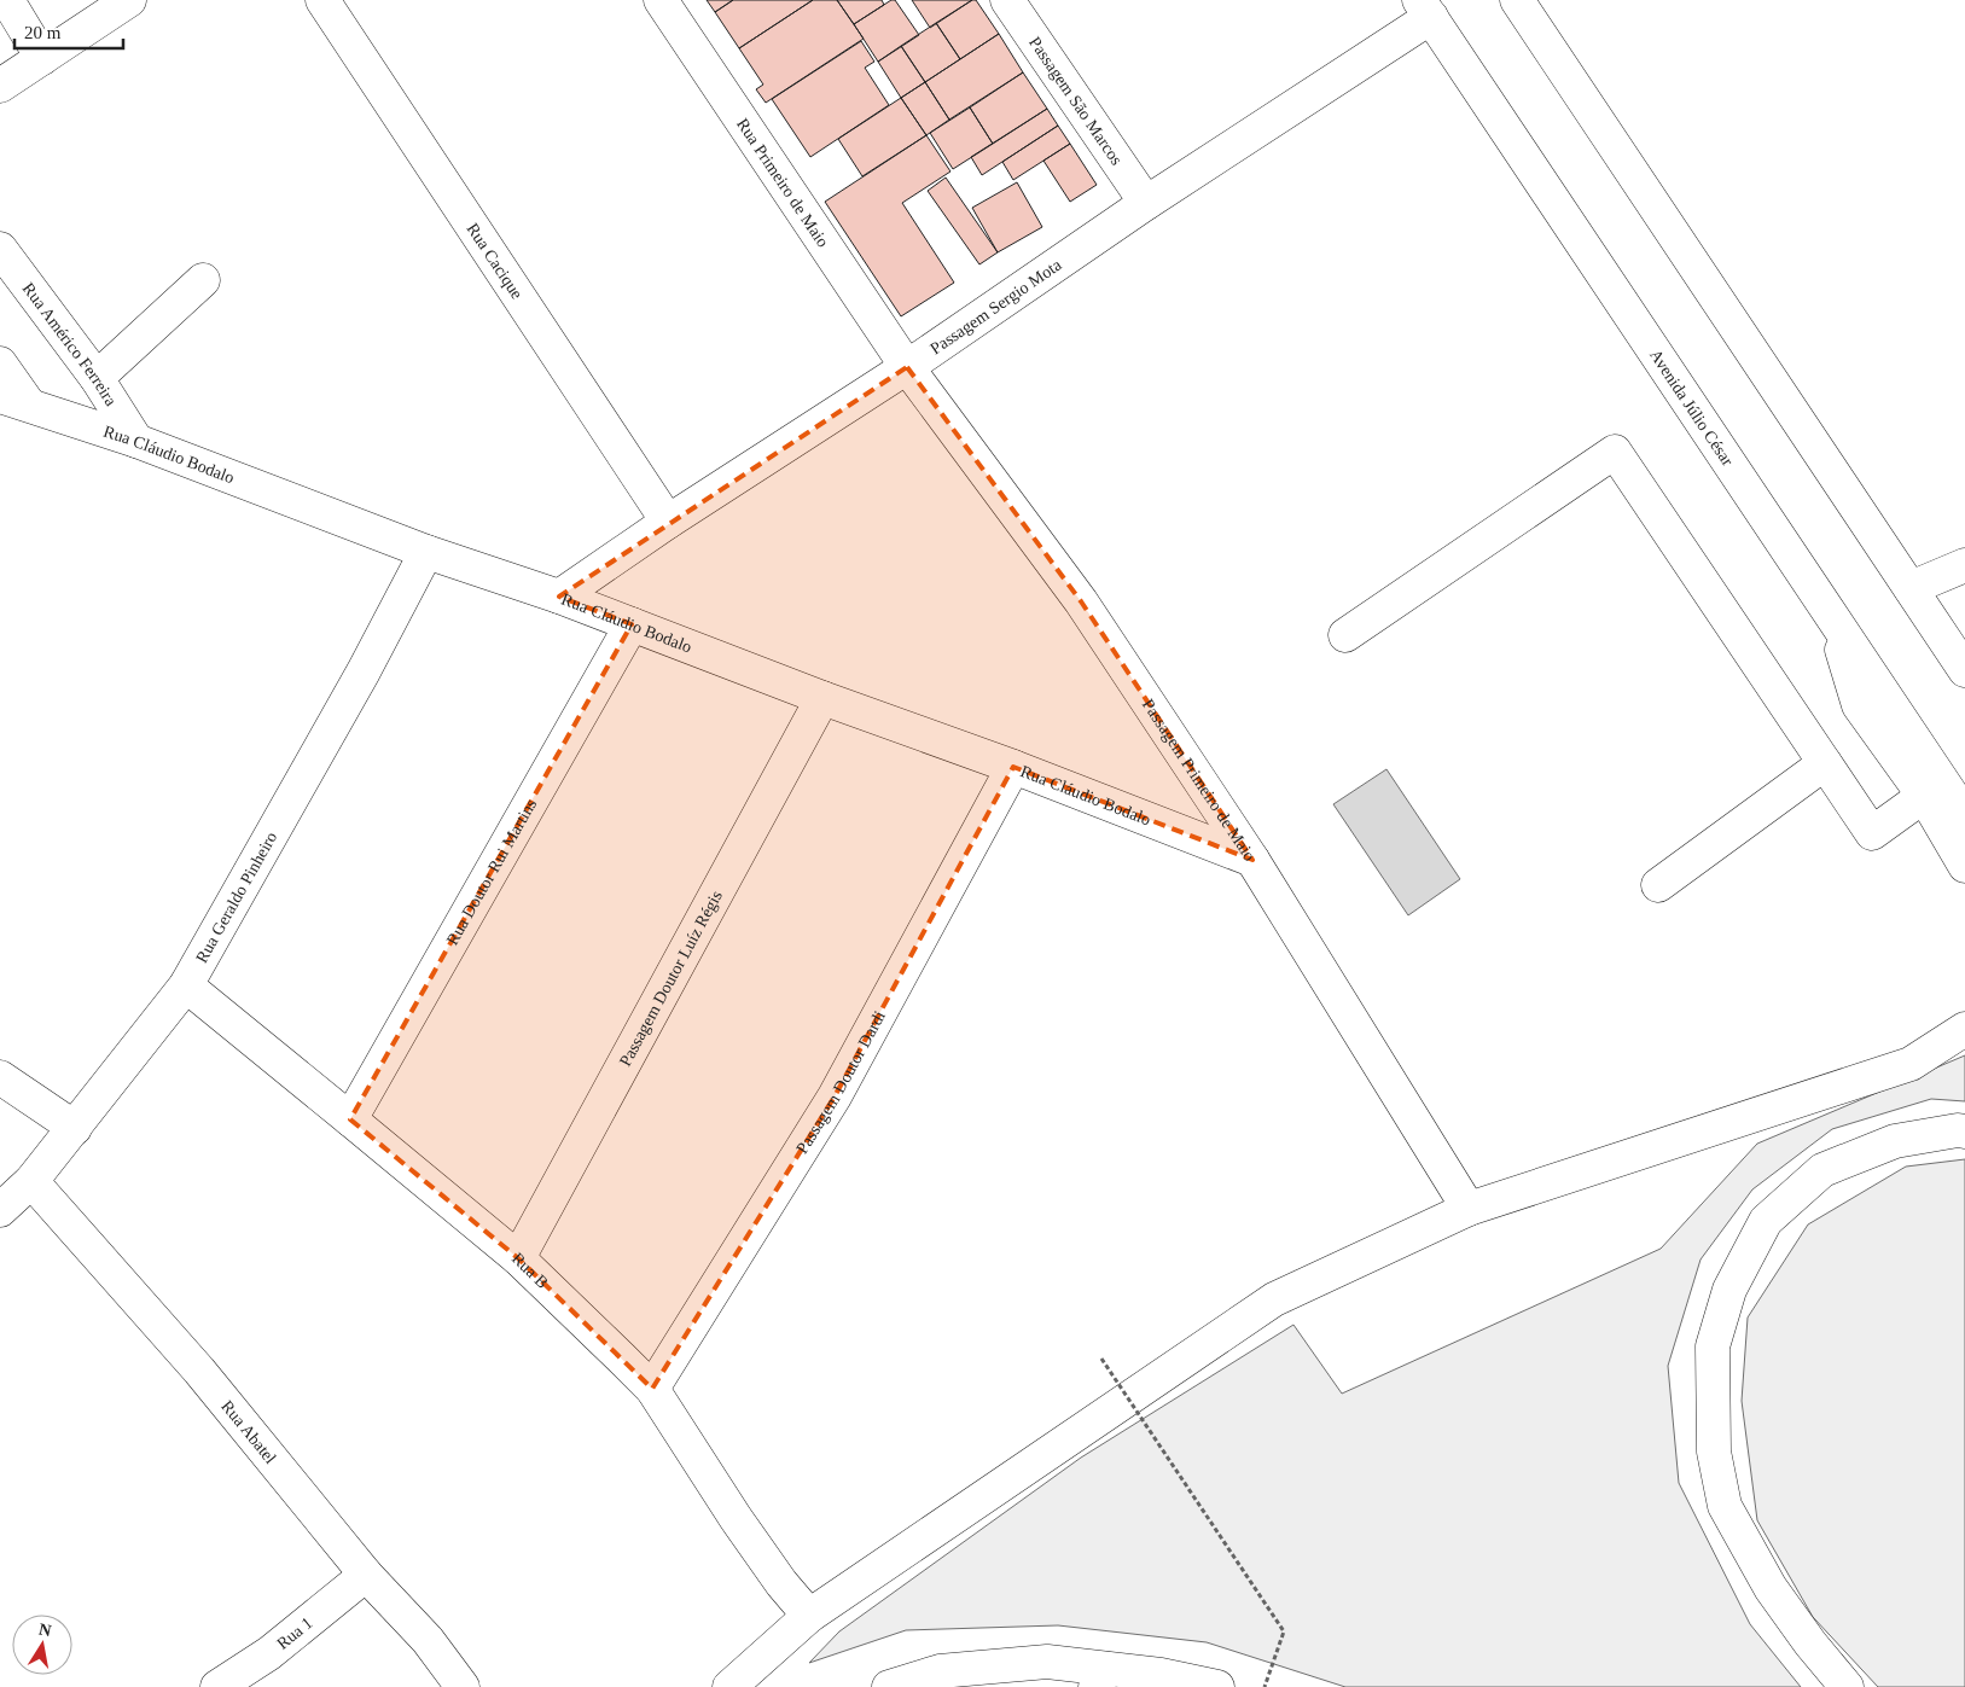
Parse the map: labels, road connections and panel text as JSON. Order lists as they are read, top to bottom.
{
  "streets": {
    "street": [
      "Passagem São Marcos",
      "Rua Primeiro de Maio",
      "Rua Cacique",
      "Passagem Sergio Mota",
      "Rua Américo Ferreira",
      "Avenida Júlio César",
      "Rua Cláudio Bodalo",
      "Passagem Primeiro de Maio",
      "Rua Doutor Rui Martins",
      "Rua Geraldo Pinheiro",
      "Passagem Doutor Luíz Régis",
      "Passagem Doutor Dardi",
      "Rua B",
      "Rua Abatel",
      "Rua 1"
    ]
  },
  "crossings": [
    ["Passagem São Marcos", "Passagem Sergio Mota"],
    ["Rua Primeiro de Maio", "Passagem Sergio Mota"],
    ["Rua Primeiro de Maio", "Passagem Primeiro de Maio"],
    ["Rua Cacique", "Passagem Sergio Mota"],
    ["Passagem Sergio Mota", "Avenida Júlio César"],
    ["Passagem Sergio Mota", "Rua Cláudio Bodalo"],
    ["Passagem Sergio Mota", "Passagem Primeiro de Maio"],
    ["Rua Américo Ferreira", "Rua Cláudio Bodalo"],
    ["Rua Cláudio Bodalo", "Passagem Primeiro de Maio"],
    ["Rua Cláudio Bodalo", "Rua Doutor Rui Martins"],
    ["Rua Cláudio Bodalo", "Rua Geraldo Pinheiro"],
    ["Rua Cláudio Bodalo", "Passagem Doutor Luíz Régis"],
    ["Rua Cláudio Bodalo", "Passagem Doutor Dardi"],
    ["Rua Doutor Rui Martins", "Rua B"],
    ["Rua Geraldo Pinheiro", "Rua B"],
    ["Rua Geraldo Pinheiro", "Rua Abatel"],
    ["Passagem Doutor Luíz Régis", "Rua B"],
    ["Passagem Doutor Dardi", "Rua B"],
    ["Rua Abatel", "Rua 1"]
  ],
  "scale_bar": "20 m",
  "north": "top"
}
